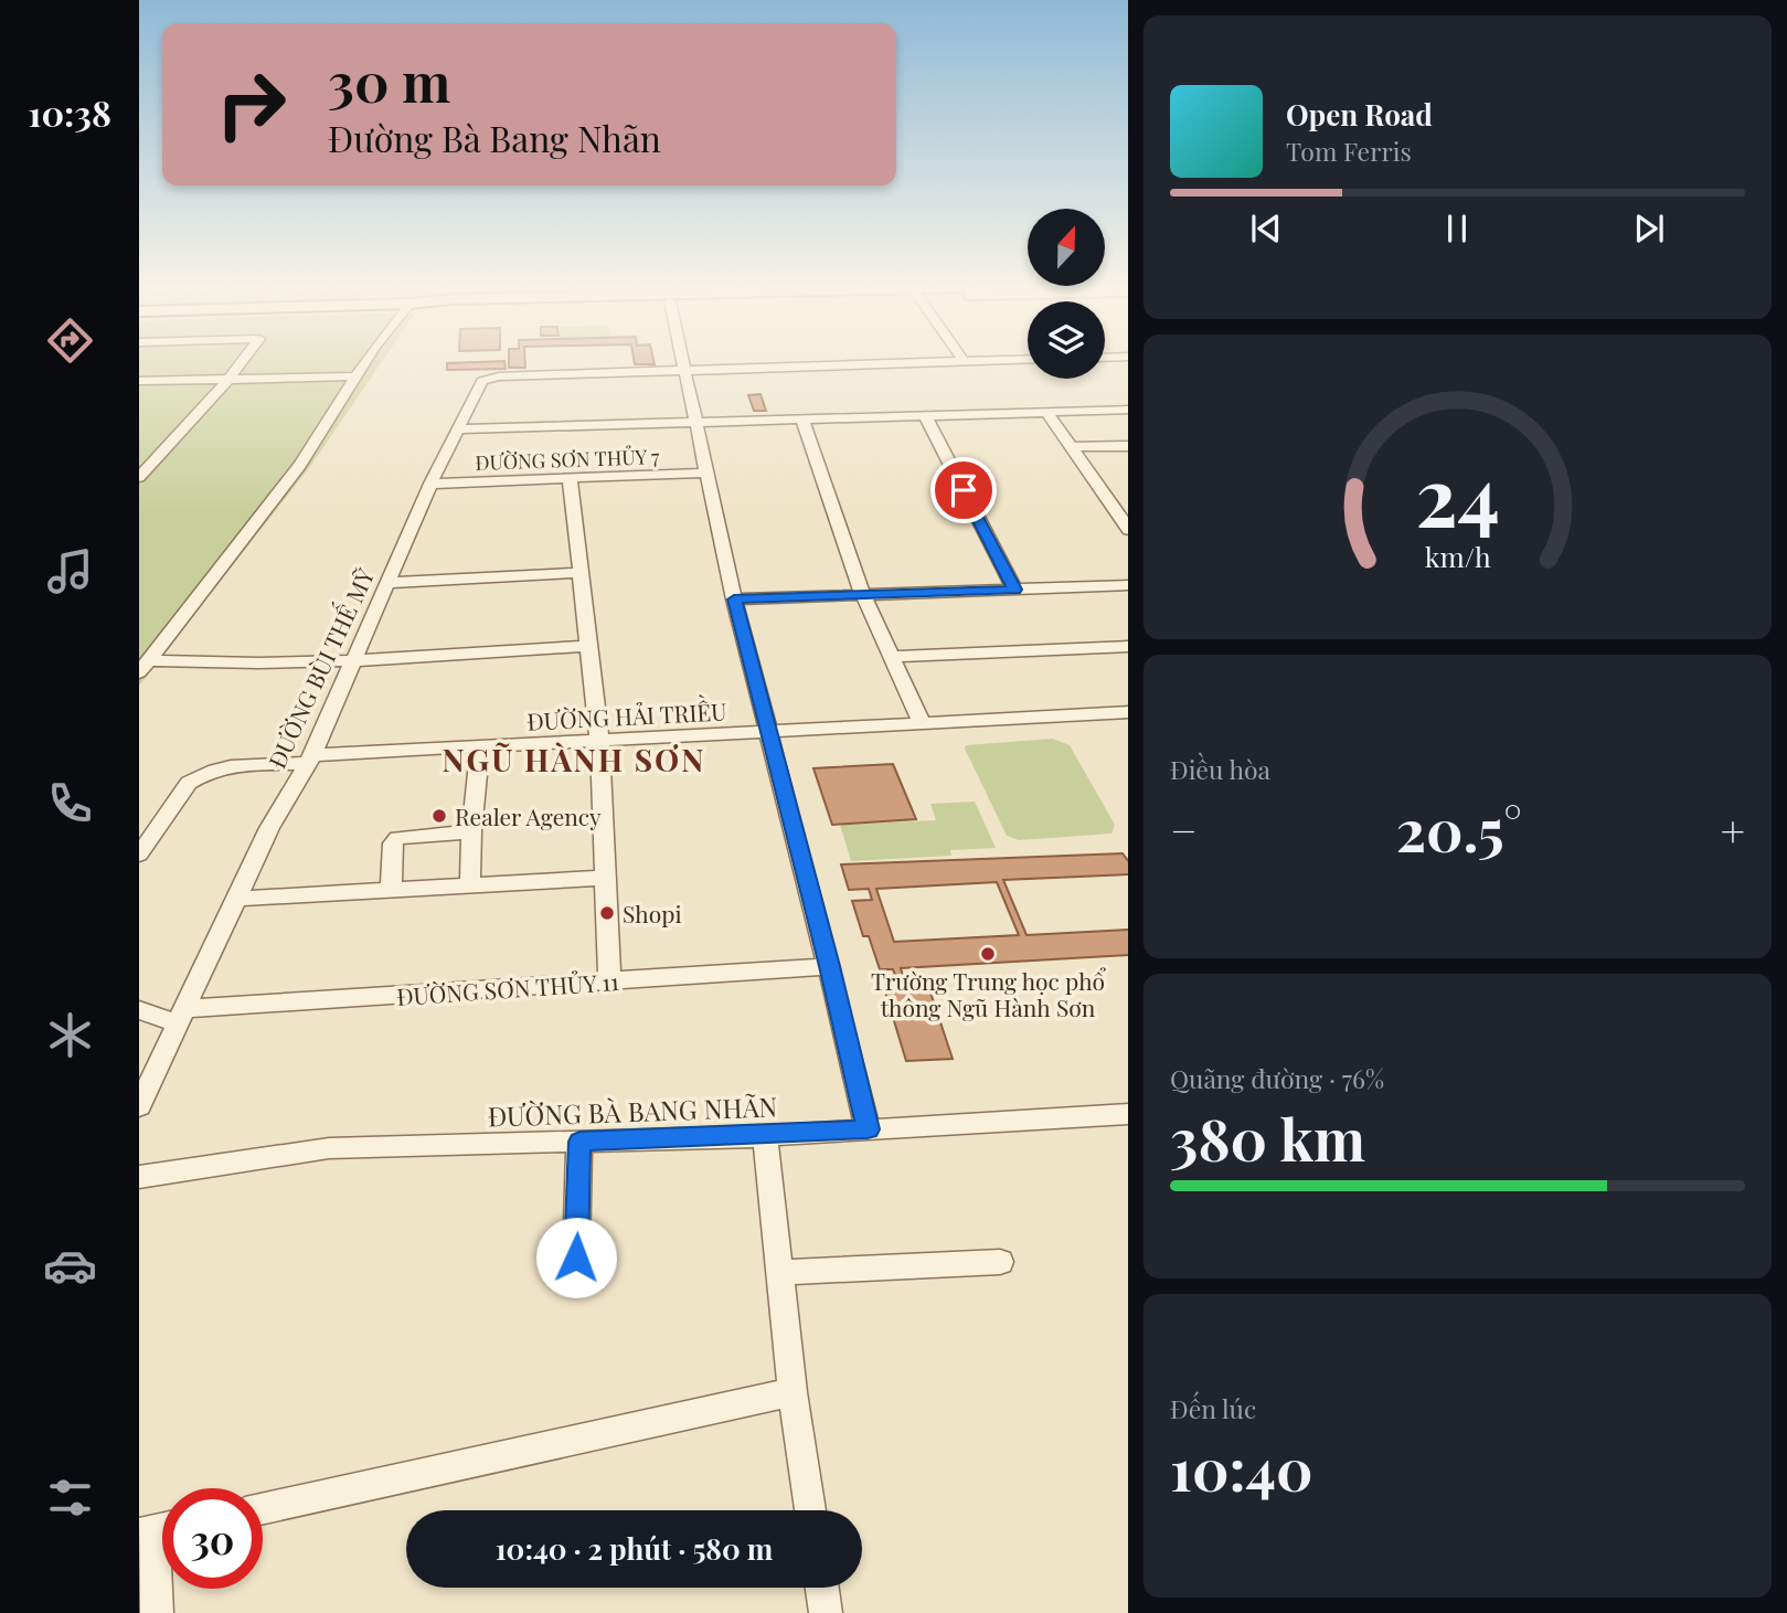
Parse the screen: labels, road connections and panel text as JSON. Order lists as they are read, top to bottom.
{
  "streets": {
    "street": [
      "ĐƯỜNG SƠN THỦY 7",
      "ĐƯỜNG BÙI THẾ MỸ",
      "ĐƯỜNG HẢI TRIỀU",
      "ĐƯỜNG SƠN THỦY 11",
      "ĐƯỜNG BÀ BANG NHÃN"
    ]
  },
  "crossings": [
    ["ĐƯỜNG SƠN THỦY 7", "ĐƯỜNG BÙI THẾ MỸ"],
    ["ĐƯỜNG BÙI THẾ MỸ", "ĐƯỜNG HẢI TRIỀU"],
    ["ĐƯỜNG BÙI THẾ MỸ", "ĐƯỜNG SƠN THỦY 11"]
  ],
  "districts": ["NGŨ HÀNH SƠN"],
  "places": ["Realer Agency", "Shopi", "Trường Trung học phổ thông Ngũ Hành Sơn"],
  "north": "top",
  "page": {
    "tabs": "10:38",
    "turn": ["30 m", "Đường Bà Bang Nhãn"],
    "song": ["Open Road", "Tom Ferris"],
    "tile": [
      "Điều hòa",
      ["Quãng đường · 76%", "380 km"],
      ["Đến lúc", "10:40"]
    ],
    "heat": ["−", "20.5°", "+"],
    "limit": "30",
    "trip": "10:40 · 2 phút · 580 m",
    "gauge": ["24", "km/h"]
  }
}
